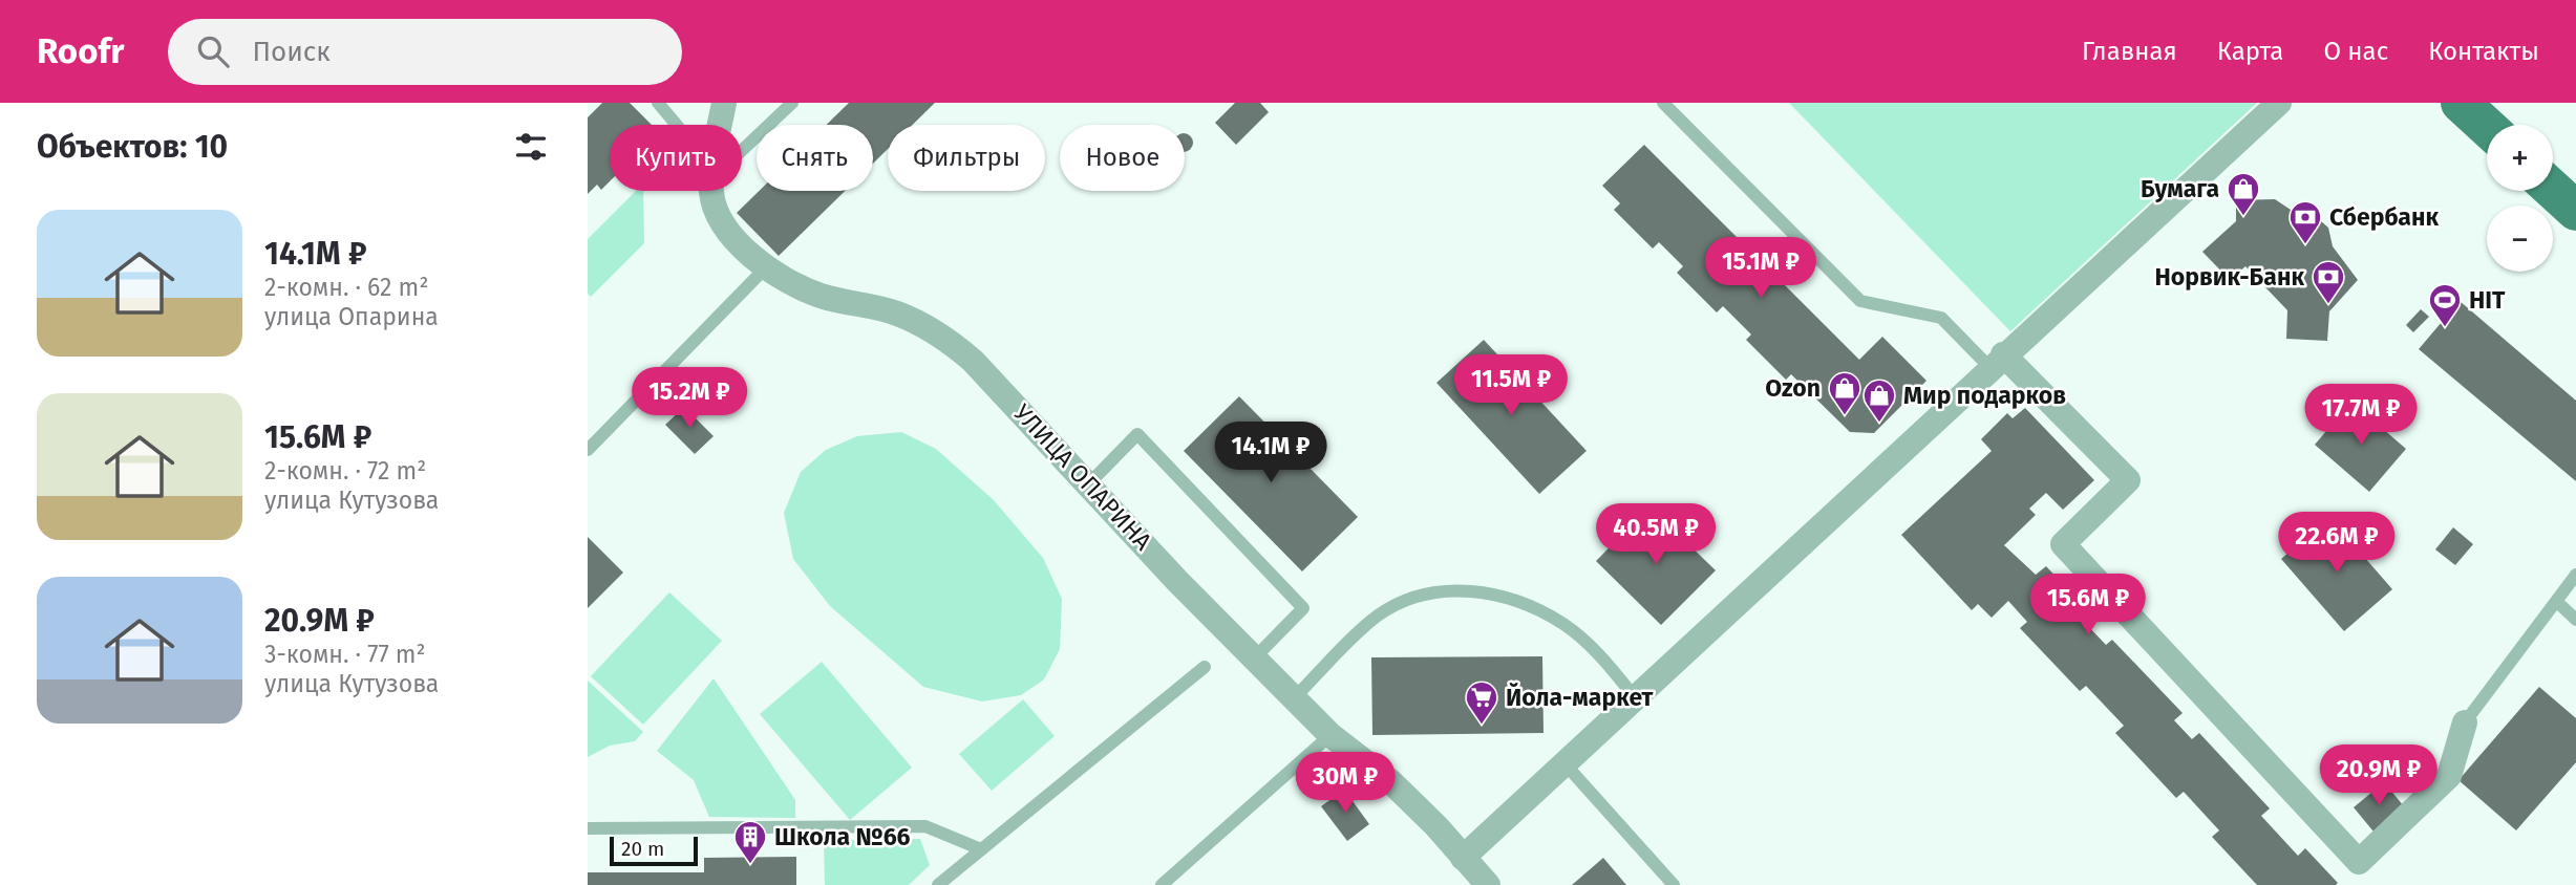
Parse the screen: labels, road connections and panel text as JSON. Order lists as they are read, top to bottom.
{
  "streets": {
    "street": ["УЛИЦА ОПАРИНА"]
  },
  "places": {
    "shop": ["Бумага", "Ozon", "Мир подарков"],
    "bank": ["Сбербанк", "Норвик-Банк"],
    "sports": ["HIT"],
    "supermarket": ["Йола-маркет"],
    "building": ["Школа №66"]
  },
  "scale_bar": "20 m",
  "page": {
    "header": "Roofr",
    "search": "Поиск",
    "nav": [
      "Главная",
      "Карта",
      "О нас",
      "Контакты"
    ],
    "heading": "Объектов: 10",
    "map_buttons": ["+", "−"],
    "chip": [
      "Купить",
      "Снять",
      "Фильтры",
      "Новое"
    ],
    "list": [
      {
        "name": "14.1M ₽",
        "note": "2-комн. · 62 m² · улица Опарина"
      },
      {
        "name": "15.6M ₽",
        "note": "2-комн. · 72 m² · улица Кутузова"
      },
      {
        "name": "20.9M ₽",
        "note": "3-комн. · 77 m² · улица Кутузова"
      }
    ],
    "price": [
      "15.1M ₽",
      "11.5M ₽",
      "15.2M ₽",
      "17.7M ₽",
      "14.1M ₽",
      "40.5M ₽",
      "22.6M ₽",
      "15.6M ₽",
      "20.9M ₽",
      "30M ₽"
    ],
    "scale": "20 m"
  }
}
